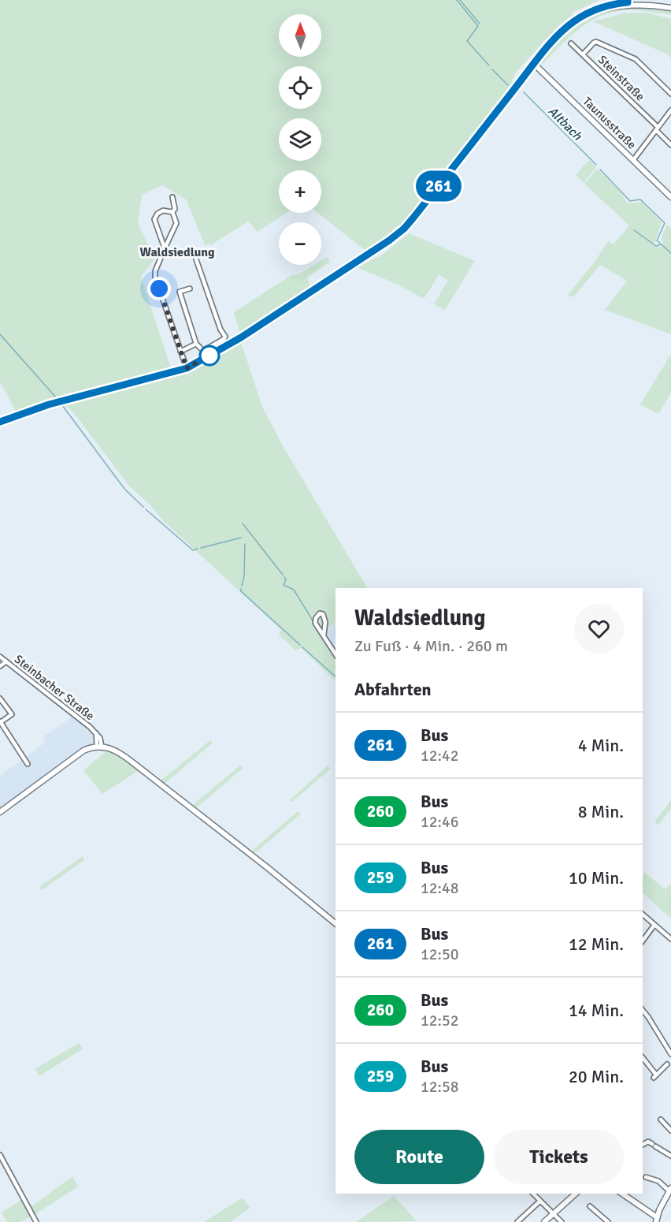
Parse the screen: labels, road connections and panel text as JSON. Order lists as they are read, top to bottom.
{
  "streets": {
    "main road": ["Taunusstraße"],
    "street": ["Steinstraße", "Steinbacher Straße"]
  },
  "districts": ["Waldsiedlung"],
  "water": ["Altbach"],
  "lines": ["bus line 261"],
  "north": "top",
  "page": {
    "on_map": "261",
    "map_buttons": ["+", "−"],
    "heading": [
      ["Waldsiedlung", "Zu Fuß · 4 Min. · 260 m"],
      "Abfahrten"
    ],
    "list": [
      {
        "mark": "261",
        "name": "Bus",
        "note": "12:42",
        "value": "4 Min."
      },
      {
        "mark": "260",
        "name": "Bus",
        "note": "12:46",
        "value": "8 Min."
      },
      {
        "mark": "259",
        "name": "Bus",
        "note": "12:48",
        "value": "10 Min."
      },
      {
        "mark": "261",
        "name": "Bus",
        "note": "12:50",
        "value": "12 Min."
      },
      {
        "mark": "260",
        "name": "Bus",
        "note": "12:52",
        "value": "14 Min."
      },
      {
        "mark": "259",
        "name": "Bus",
        "note": "12:58",
        "value": "20 Min."
      }
    ],
    "buttons": ["Route", "Tickets"]
  }
}
